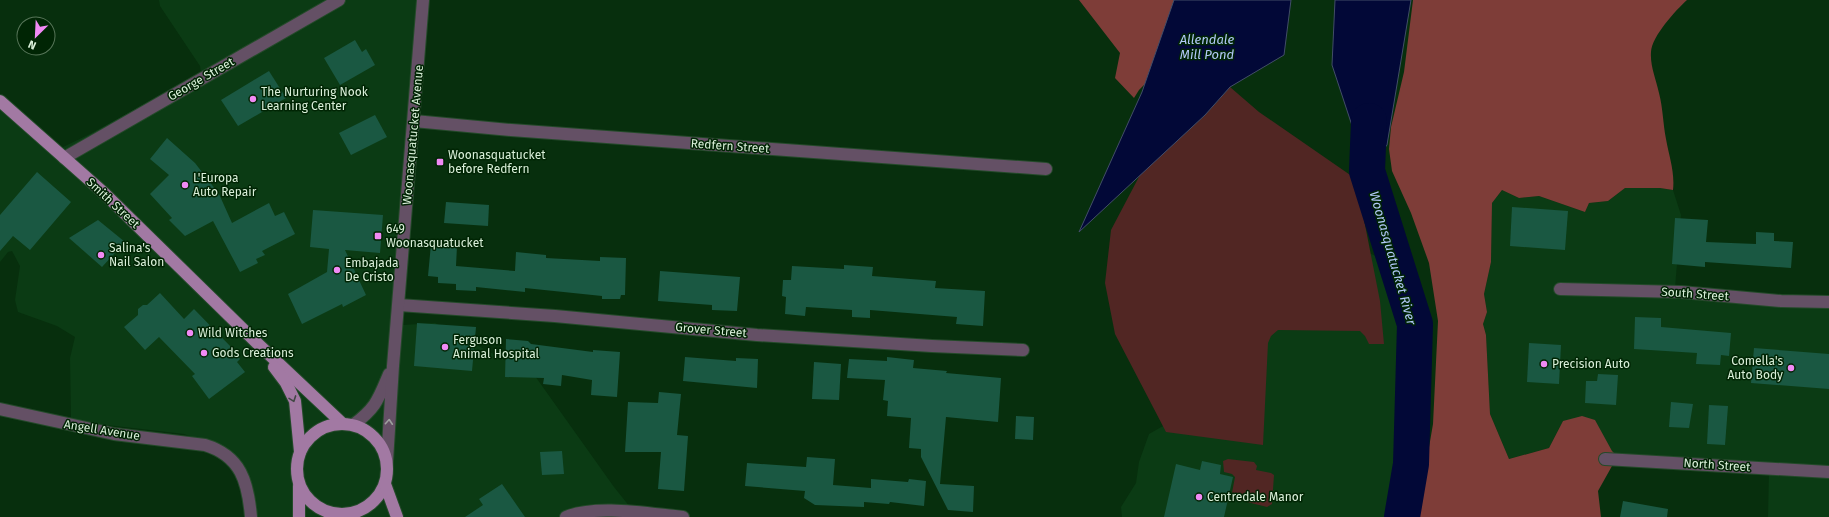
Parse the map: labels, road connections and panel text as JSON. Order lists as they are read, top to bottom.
{
  "streets": {
    "main road": ["Smith Street"],
    "street": [
      "George Street",
      "Woonasquatucket Avenue",
      "Redfern Street",
      "South Street",
      "Grover Street",
      "Angell Avenue",
      "North Street"
    ]
  },
  "crossings": [
    ["George Street", "Smith Street"],
    ["Woonasquatucket Avenue", "Redfern Street"],
    ["Woonasquatucket Avenue", "Smith Street"],
    ["Woonasquatucket Avenue", "Grover Street"]
  ],
  "water": ["Allendale Mill Pond", "Woonasquatucket River"],
  "places": {
    "other": [
      "The Nurturing Nook Learning Center",
      "L'Europa Auto Repair",
      "Salina's Nail Salon",
      "Embajada De Cristo",
      "Wild Witches",
      "Ferguson Animal Hospital",
      "Gods Creations",
      "Precision Auto",
      "Comella's Auto Body",
      "Centredale Manor"
    ],
    "transit": ["Woonasquatucket before Redfern", "649 Woonasquatucket"]
  },
  "north": "bottom left"
}
